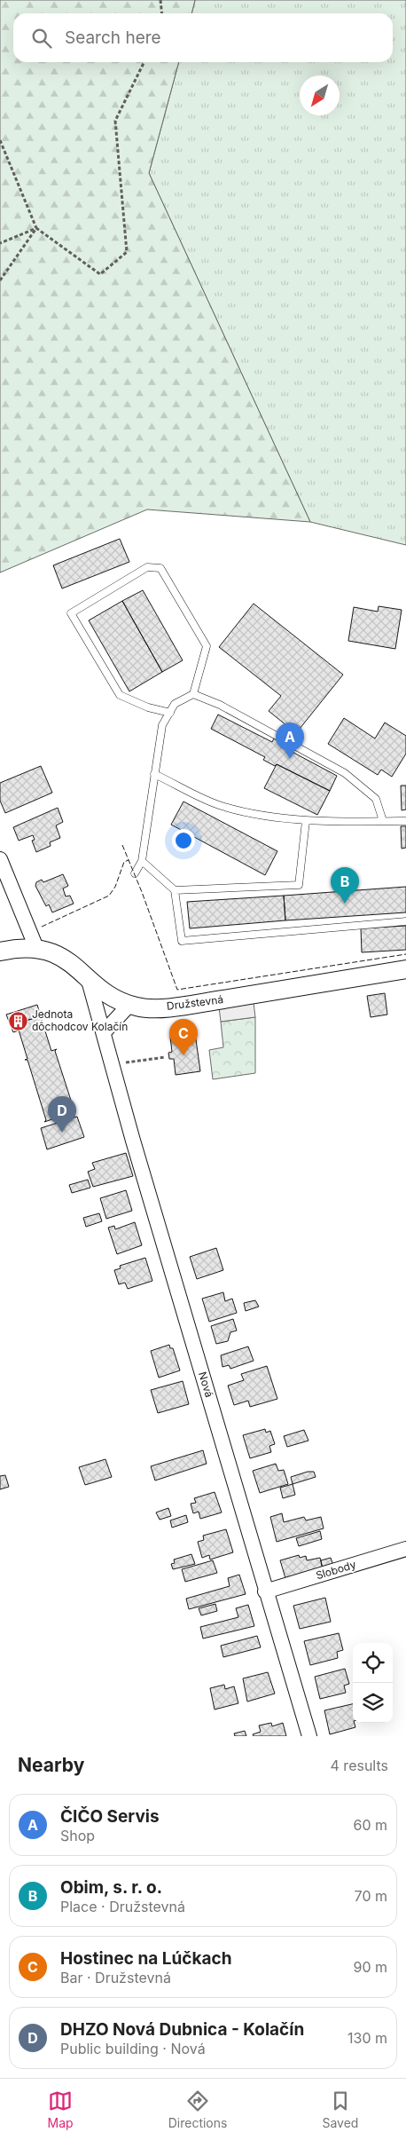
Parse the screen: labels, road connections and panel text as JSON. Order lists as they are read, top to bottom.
{
  "streets": {
    "street": ["Družstevná", "Nová", "Slobody"]
  },
  "crossings": [
    ["Družstevná", "Nová"],
    ["Nová", "Slobody"]
  ],
  "places": {
    "building": ["Jednota dôchodcov Kolačín"]
  },
  "north": "bottom left",
  "page": {
    "search": "Search here",
    "pins": [
      "A",
      "B",
      "C",
      "D"
    ],
    "heading": ["Nearby", "4 results"],
    "list": [
      {
        "mark": "A",
        "name": "ČIČO Servis",
        "note": "Shop",
        "value": "60 m"
      },
      {
        "mark": "B",
        "name": "Obim, s. r. o.",
        "note": "Place · Družstevná",
        "value": "70 m"
      },
      {
        "mark": "C",
        "name": "Hostinec na Lúčkach",
        "note": "Bar · Družstevná",
        "value": "90 m"
      },
      {
        "mark": "D",
        "name": "DHZO Nová Dubnica - Kolačín",
        "note": "Public building · Nová",
        "value": "130 m"
      }
    ],
    "nav": ["Map", "Directions", "Saved"]
  }
}
